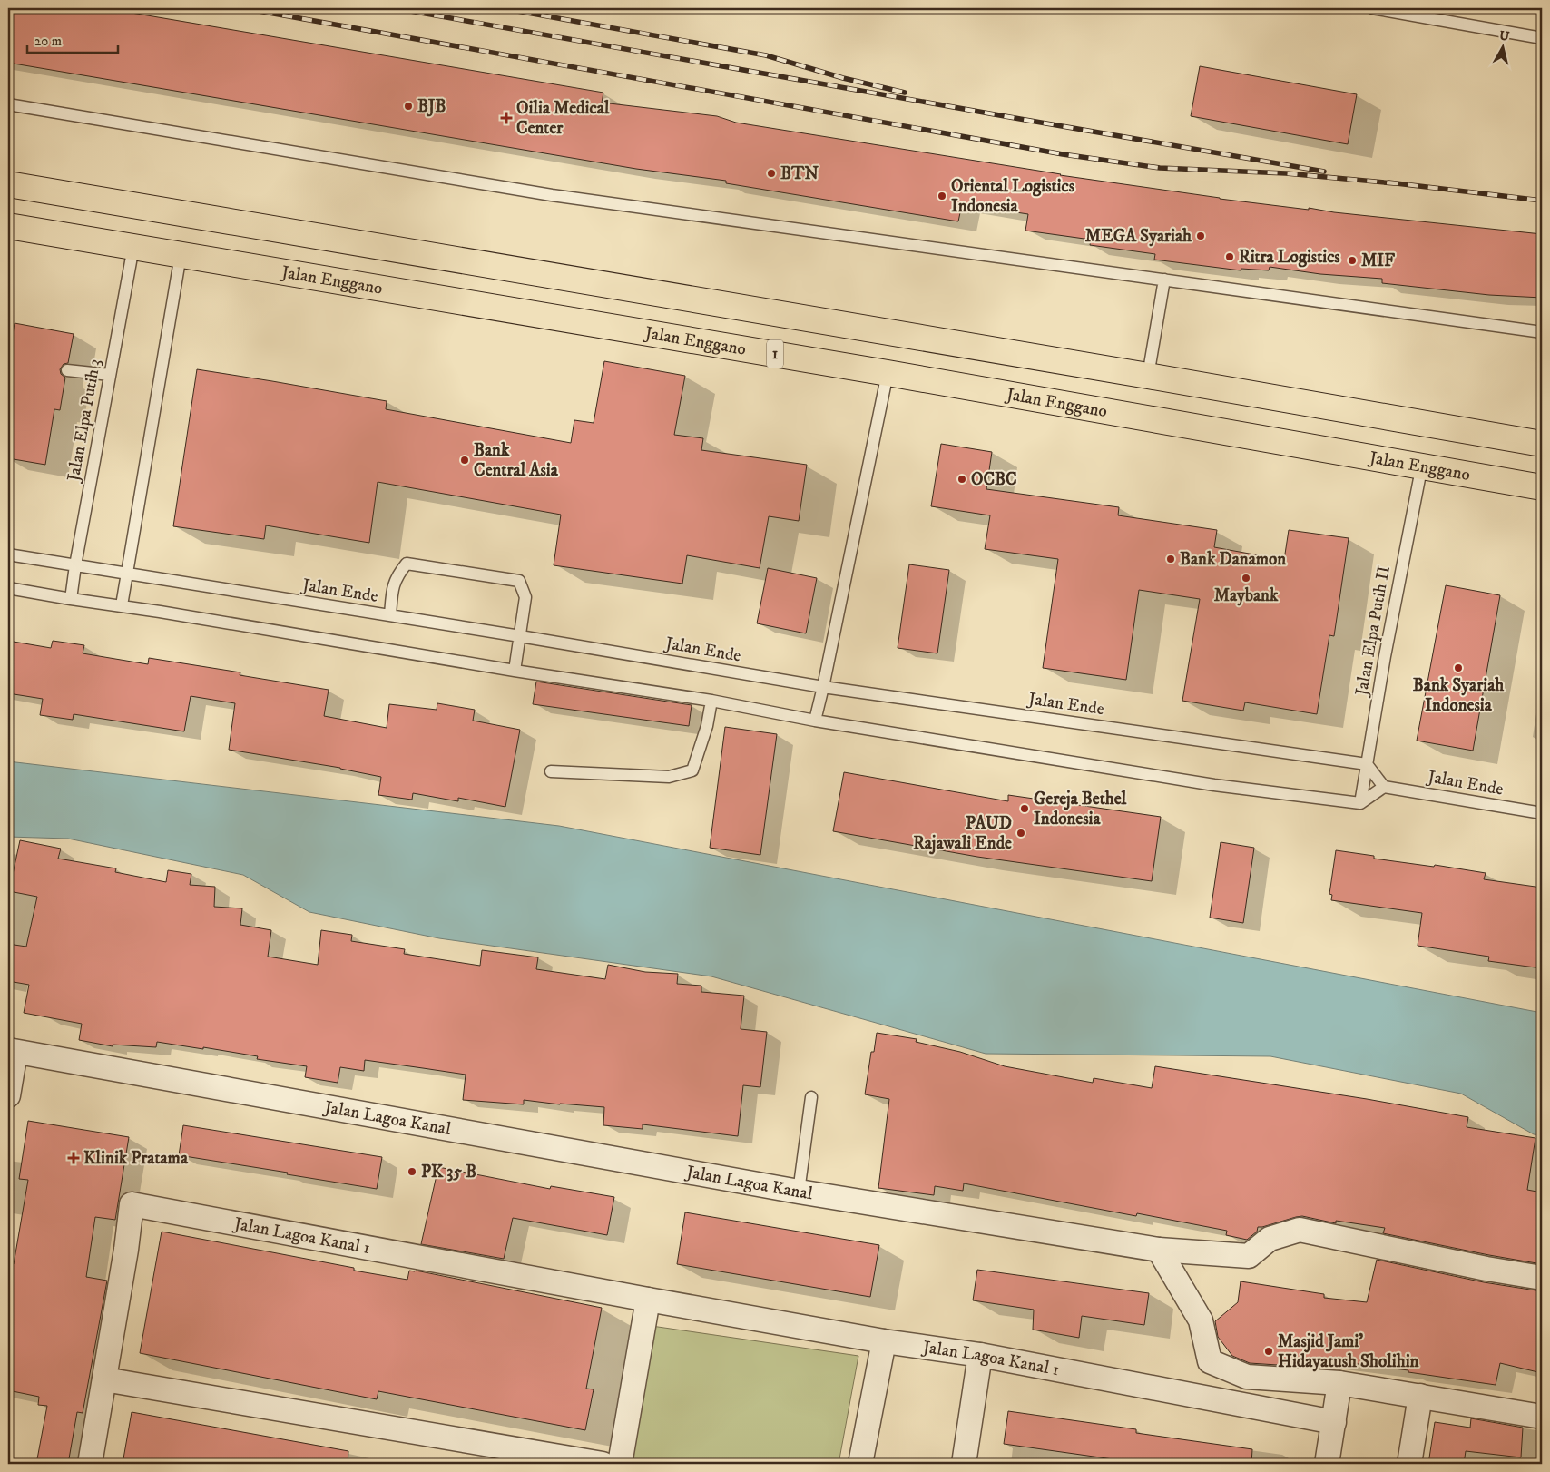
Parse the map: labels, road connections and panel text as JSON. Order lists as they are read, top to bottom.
{
  "streets": {
    "highway": ["Jalan Enggano", "1"],
    "street": ["Jalan Lagoa Kanal", "Jalan Lagoa Kanal 1"],
    "lane": ["Jalan Elpa Putih 3", "Jalan Ende", "Jalan Elpa Putih II"]
  },
  "crossings": [
    ["Jalan Enggano", "Jalan Elpa Putih 3"],
    ["Jalan Enggano", "Jalan Elpa Putih II"],
    ["Jalan Elpa Putih 3", "Jalan Ende"],
    ["Jalan Ende", "Jalan Elpa Putih II"]
  ],
  "places": {
    "other": [
      "BJB",
      "BTN",
      "Oriental Logistics Indonesia",
      "MEGA Syariah",
      "Ritra Logistics",
      "MIF",
      "Bank Central Asia",
      "OCBC",
      "Bank Danamon",
      "Maybank",
      "Bank Syariah Indonesia",
      "Gereja Bethel Indonesia",
      "PAUD Rajawali Ende",
      "PK 35 B",
      "Masjid Jami' Hidayatush Sholihin"
    ],
    "health": ["Oilia Medical Center", "Klinik Pratama"]
  },
  "scale_bar": "20 m",
  "north": "top"
}
